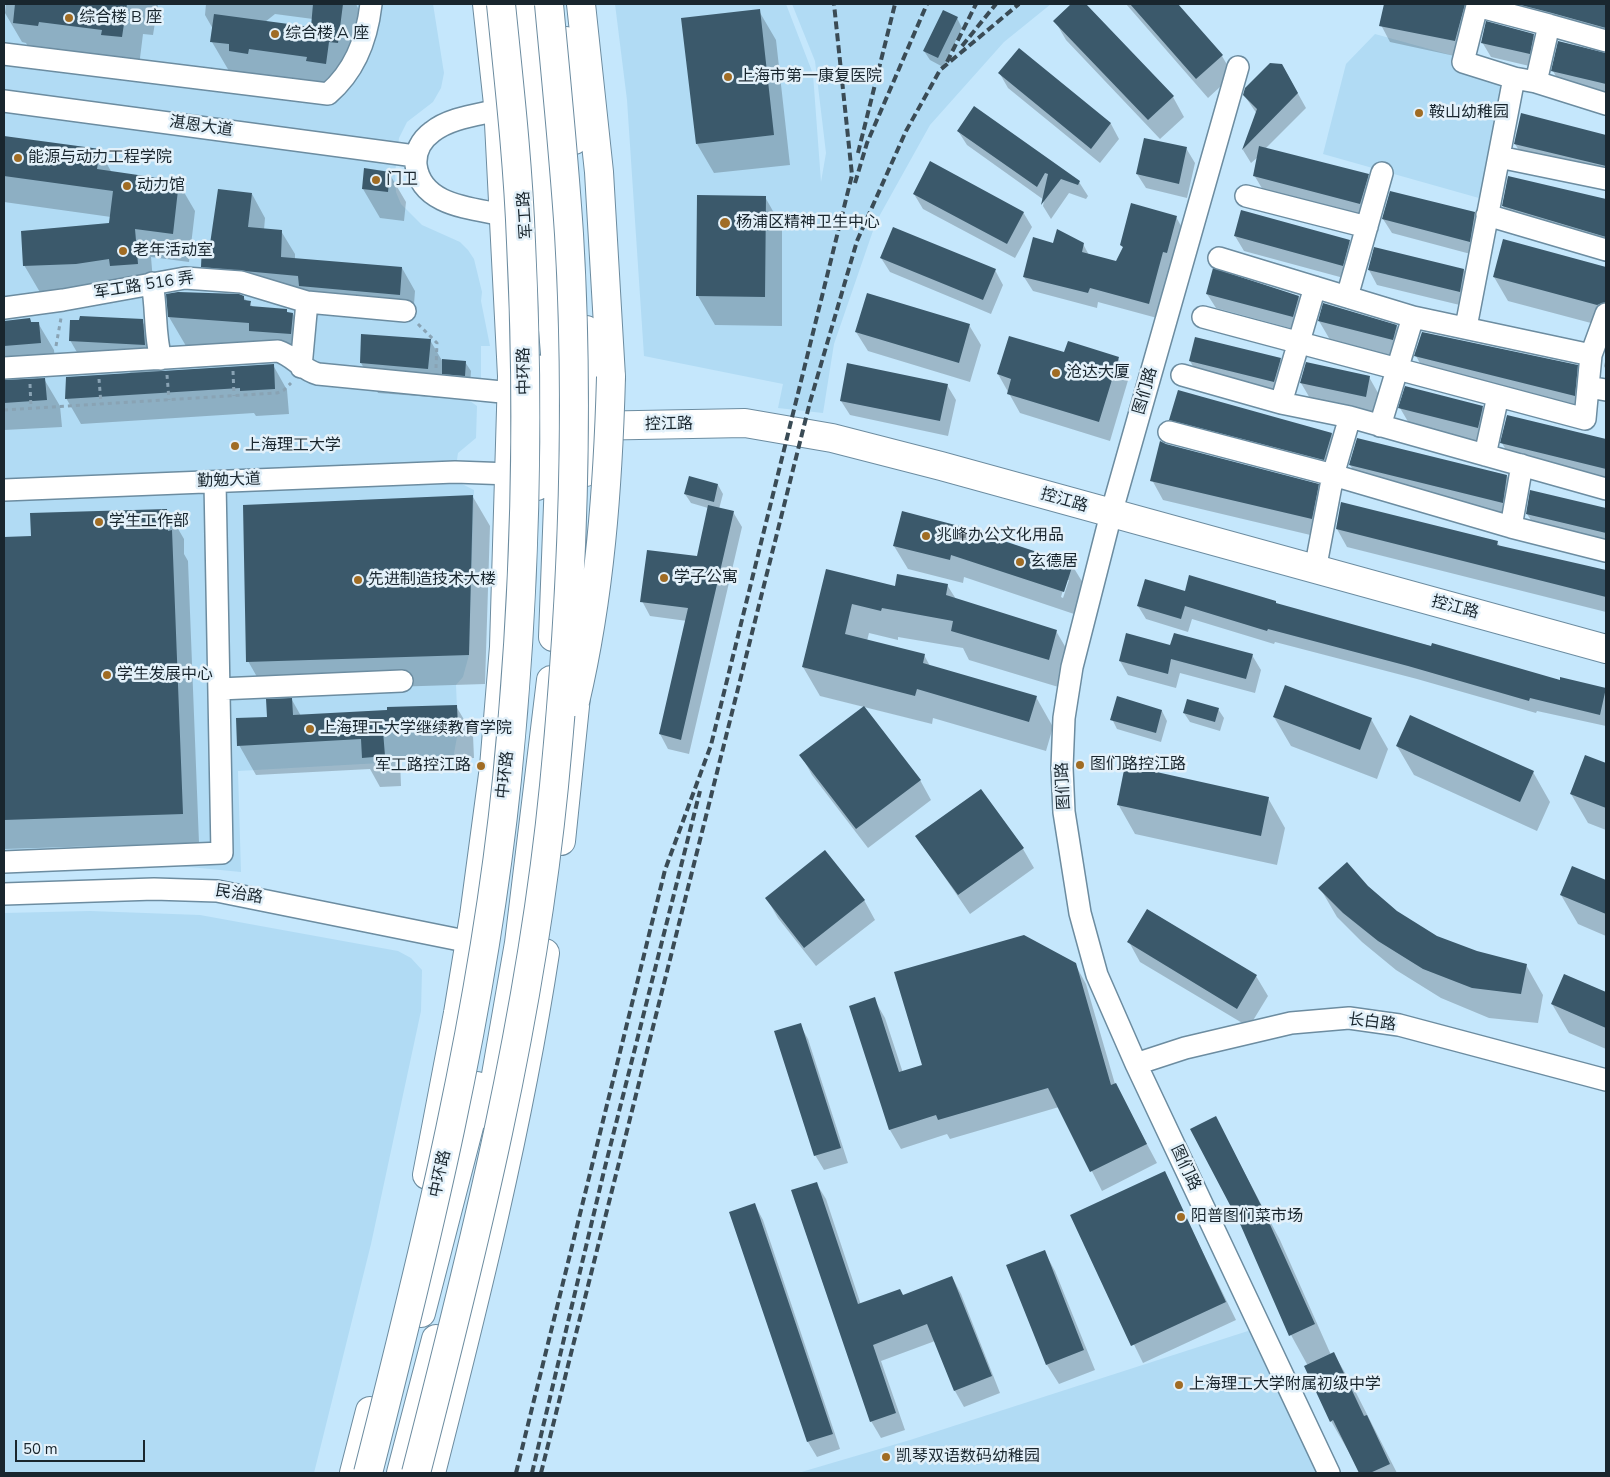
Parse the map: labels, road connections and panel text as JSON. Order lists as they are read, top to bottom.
{
  "streets": {
    "main road": ["军工路", "中环路", "控江路"],
    "street": [
      "湛恩大道",
      "军工路 516 弄",
      "图们路",
      "勤勉大道",
      "民治路",
      "长白路"
    ]
  },
  "crossings": [
    ["军工路", "控江路"],
    ["军工路", "勤勉大道"],
    ["军工路", "民治路"],
    ["图们路", "控江路"],
    ["图们路", "长白路"]
  ],
  "places": [
    "综合楼 B 座",
    "综合楼 A 座",
    "上海市第一康复医院",
    "鞍山幼稚园",
    "能源与动力工程学院",
    "门卫",
    "动力馆",
    "杨浦区精神卫生中心",
    "老年活动室",
    "沧达大厦",
    "上海理工大学",
    "学生工作部",
    "兆峰办公文化用品",
    "玄德居",
    "学子公寓",
    "先进制造技术大楼",
    "学生发展中心",
    "上海理工大学继续教育学院",
    "图们路控江路",
    "军工路控江路",
    "阳普图们菜市场",
    "上海理工大学附属初级中学",
    "凯琴双语数码幼稚园"
  ],
  "scale_bar": "50 m"
}
